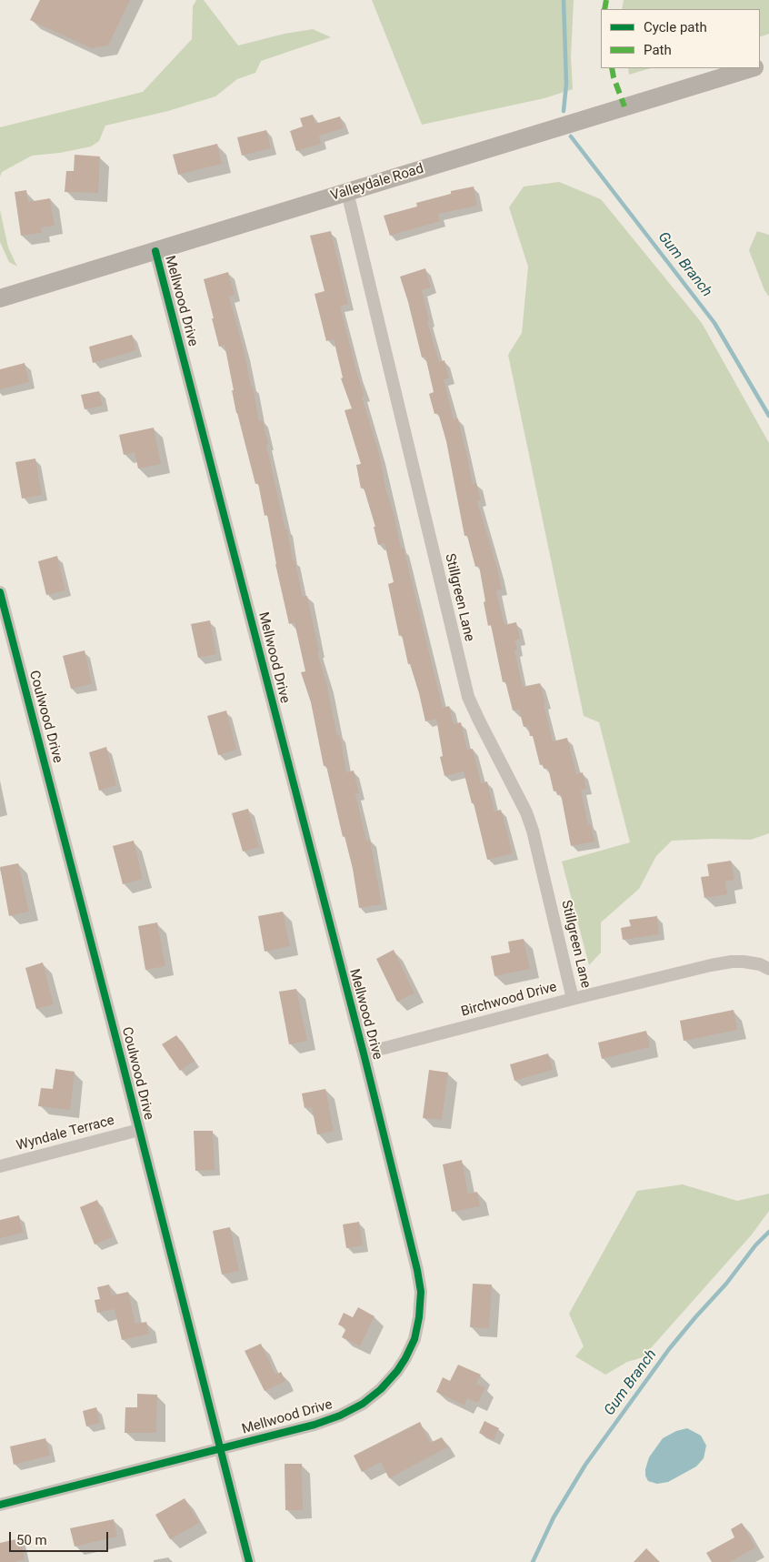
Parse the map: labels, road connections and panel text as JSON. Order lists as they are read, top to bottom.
{
  "streets": {
    "street": [
      "Valleydale Road",
      "Mellwood Drive",
      "Stillgreen Lane",
      "Coulwood Drive",
      "Birchwood Drive",
      "Wyndale Terrace"
    ]
  },
  "crossings": [
    ["Valleydale Road", "Mellwood Drive"],
    ["Valleydale Road", "Stillgreen Lane"],
    ["Mellwood Drive", "Coulwood Drive"],
    ["Mellwood Drive", "Birchwood Drive"],
    ["Stillgreen Lane", "Birchwood Drive"],
    ["Coulwood Drive", "Wyndale Terrace"]
  ],
  "water": ["Gum Branch"],
  "legend": ["Cycle path", "Path"],
  "scale_bar": "50 m"
}
